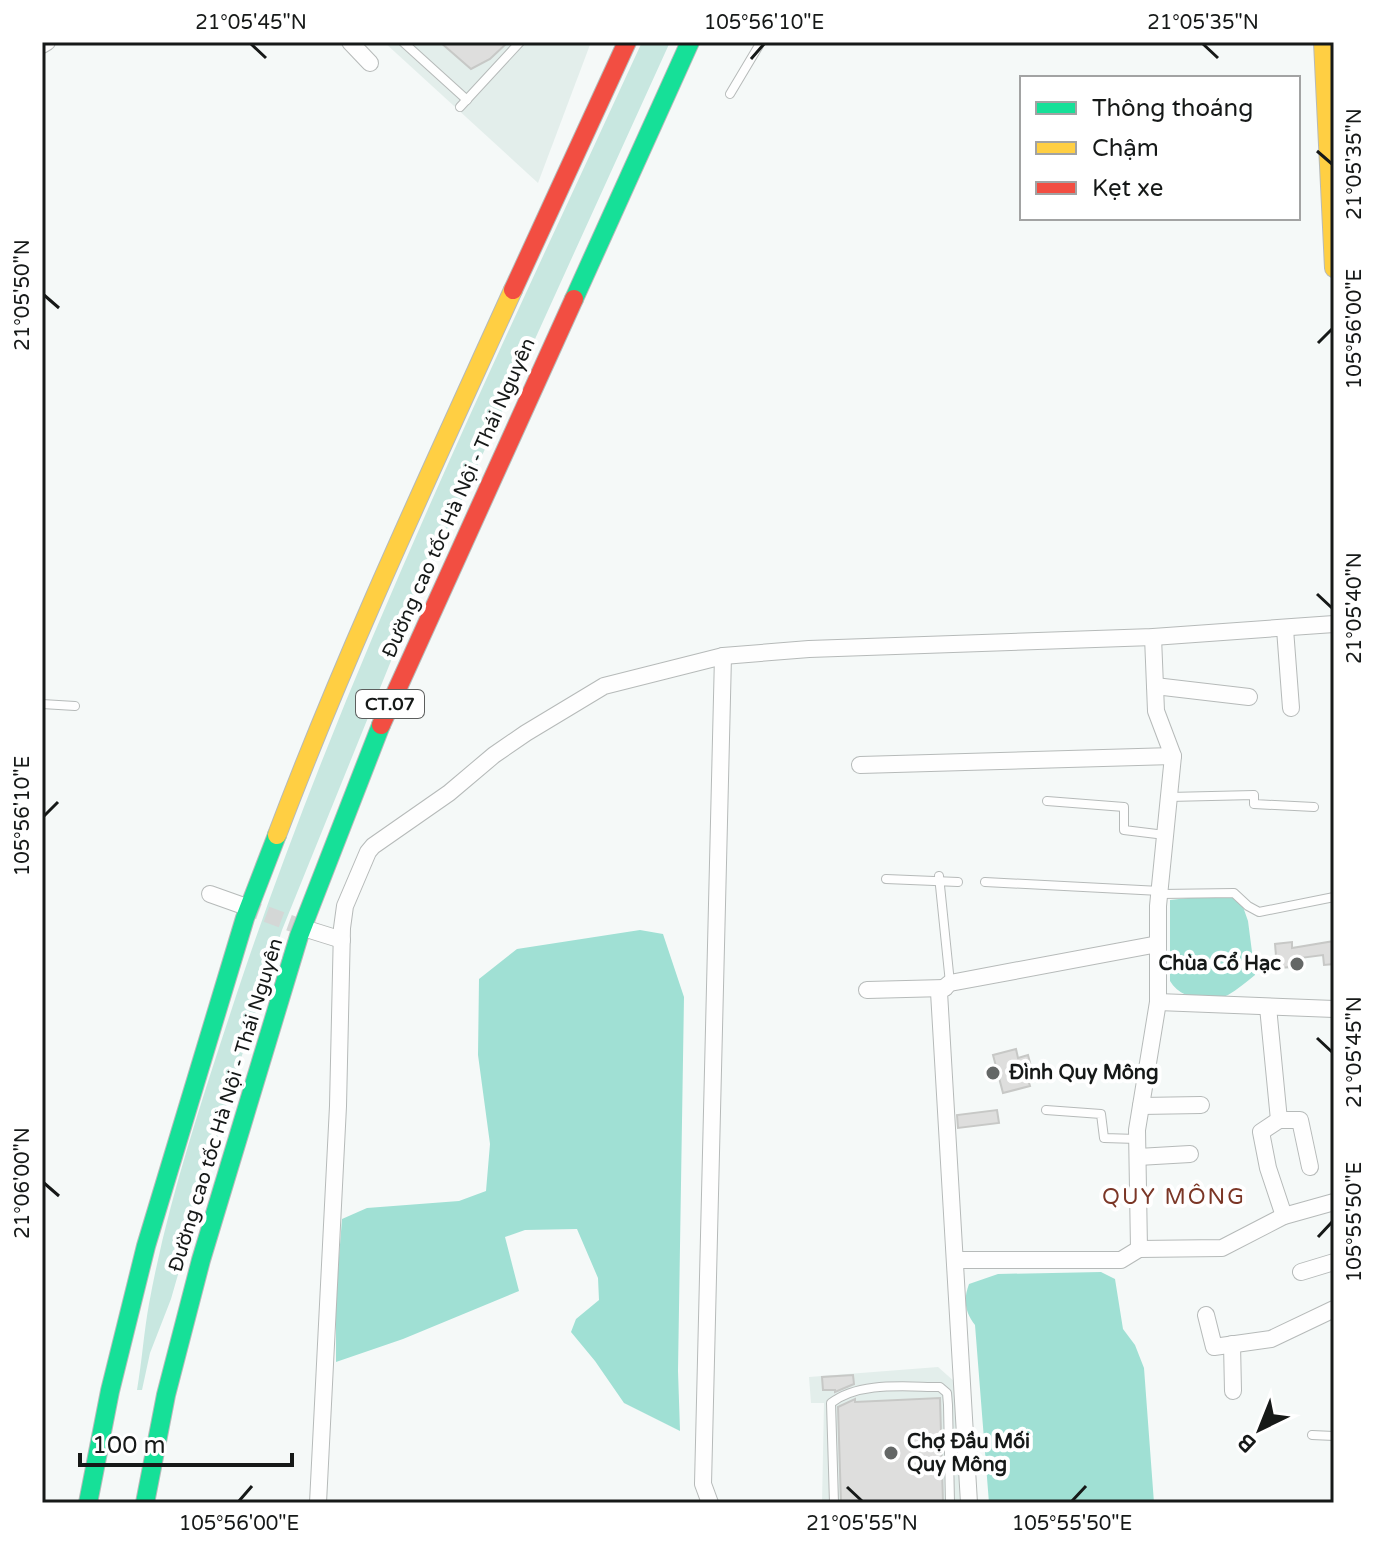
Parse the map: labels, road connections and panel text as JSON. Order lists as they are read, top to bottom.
{
  "streets": {
    "main road": ["Đường cao tốc Hà Nội - Thái Nguyên", "CT.07"]
  },
  "districts": ["QUY MÔNG"],
  "places": ["Chùa Cổ Hạc", "Đình Quy Mông", "Chợ Đầu Mối Quy Mông"],
  "legend": ["Thông thoáng", "Chậm", "Kẹt xe"],
  "scale_bar": "100 m",
  "north": "bottom left",
  "coordinates": [
    "21°05'45\"N",
    "105°56'10\"E",
    "21°05'35\"N",
    "21°05'50\"N",
    "105°56'00\"E",
    "21°05'40\"N",
    "21°06'00\"N",
    "105°55'50\"E",
    "21°05'55\"N"
  ]
}
